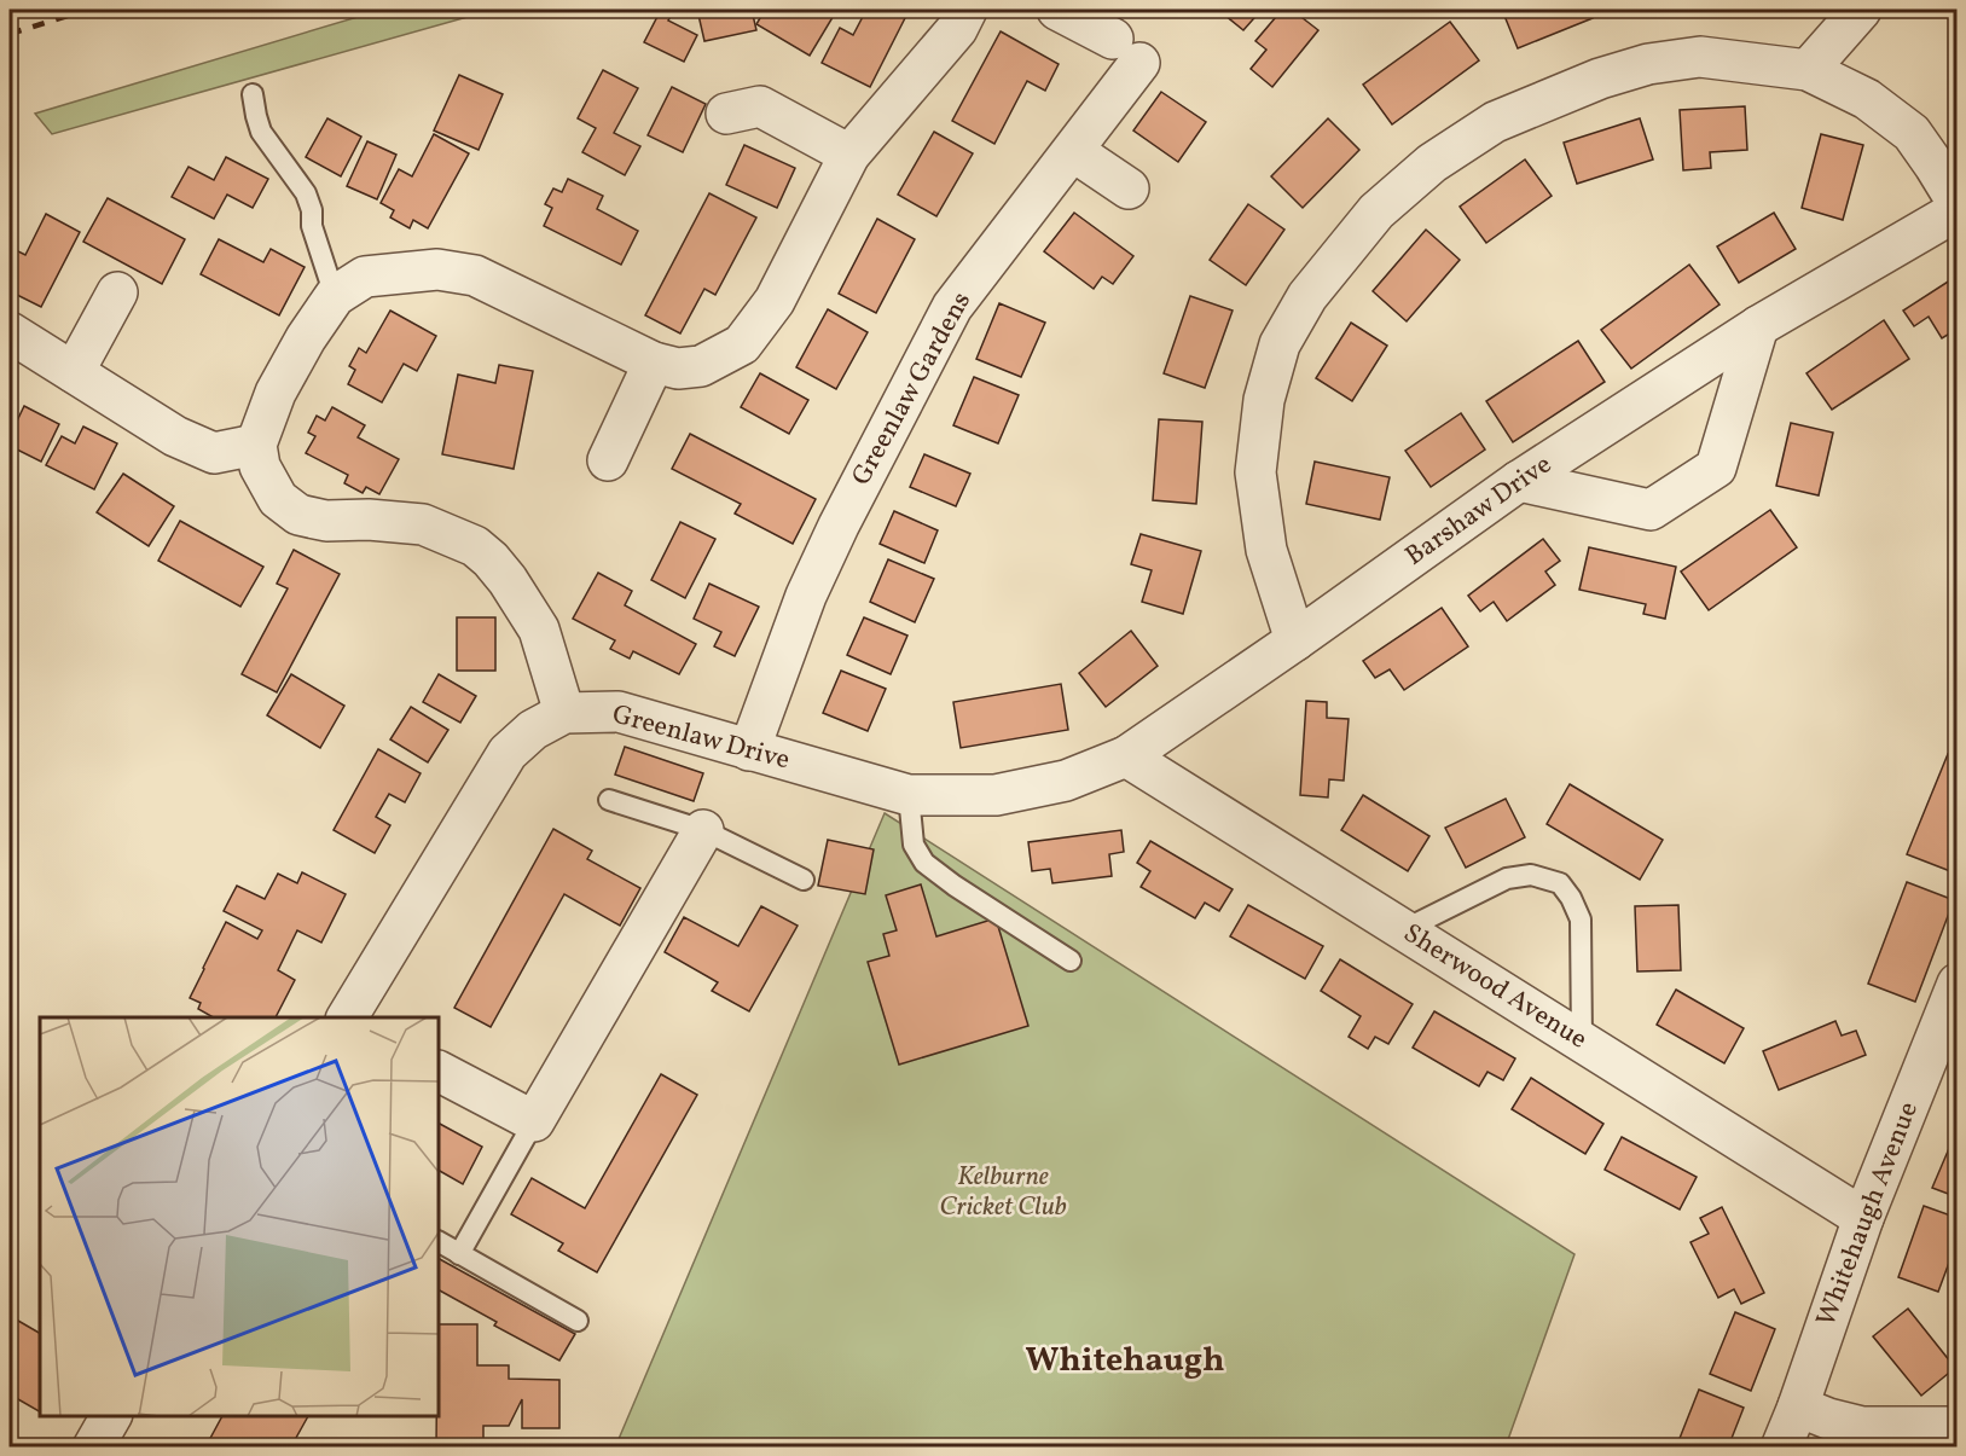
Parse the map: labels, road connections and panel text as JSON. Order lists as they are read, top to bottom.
{
  "streets": {
    "street": [
      "Greenlaw Gardens",
      "Barshaw Drive",
      "Greenlaw Drive",
      "Sherwood Avenue",
      "Whitehaugh Avenue"
    ]
  },
  "crossings": [
    ["Greenlaw Gardens", "Greenlaw Drive"],
    ["Barshaw Drive", "Greenlaw Drive"],
    ["Barshaw Drive", "Sherwood Avenue"],
    ["Sherwood Avenue", "Whitehaugh Avenue"]
  ],
  "districts": ["Whitehaugh"],
  "parks": ["Kelburne Cricket Club"]
}
